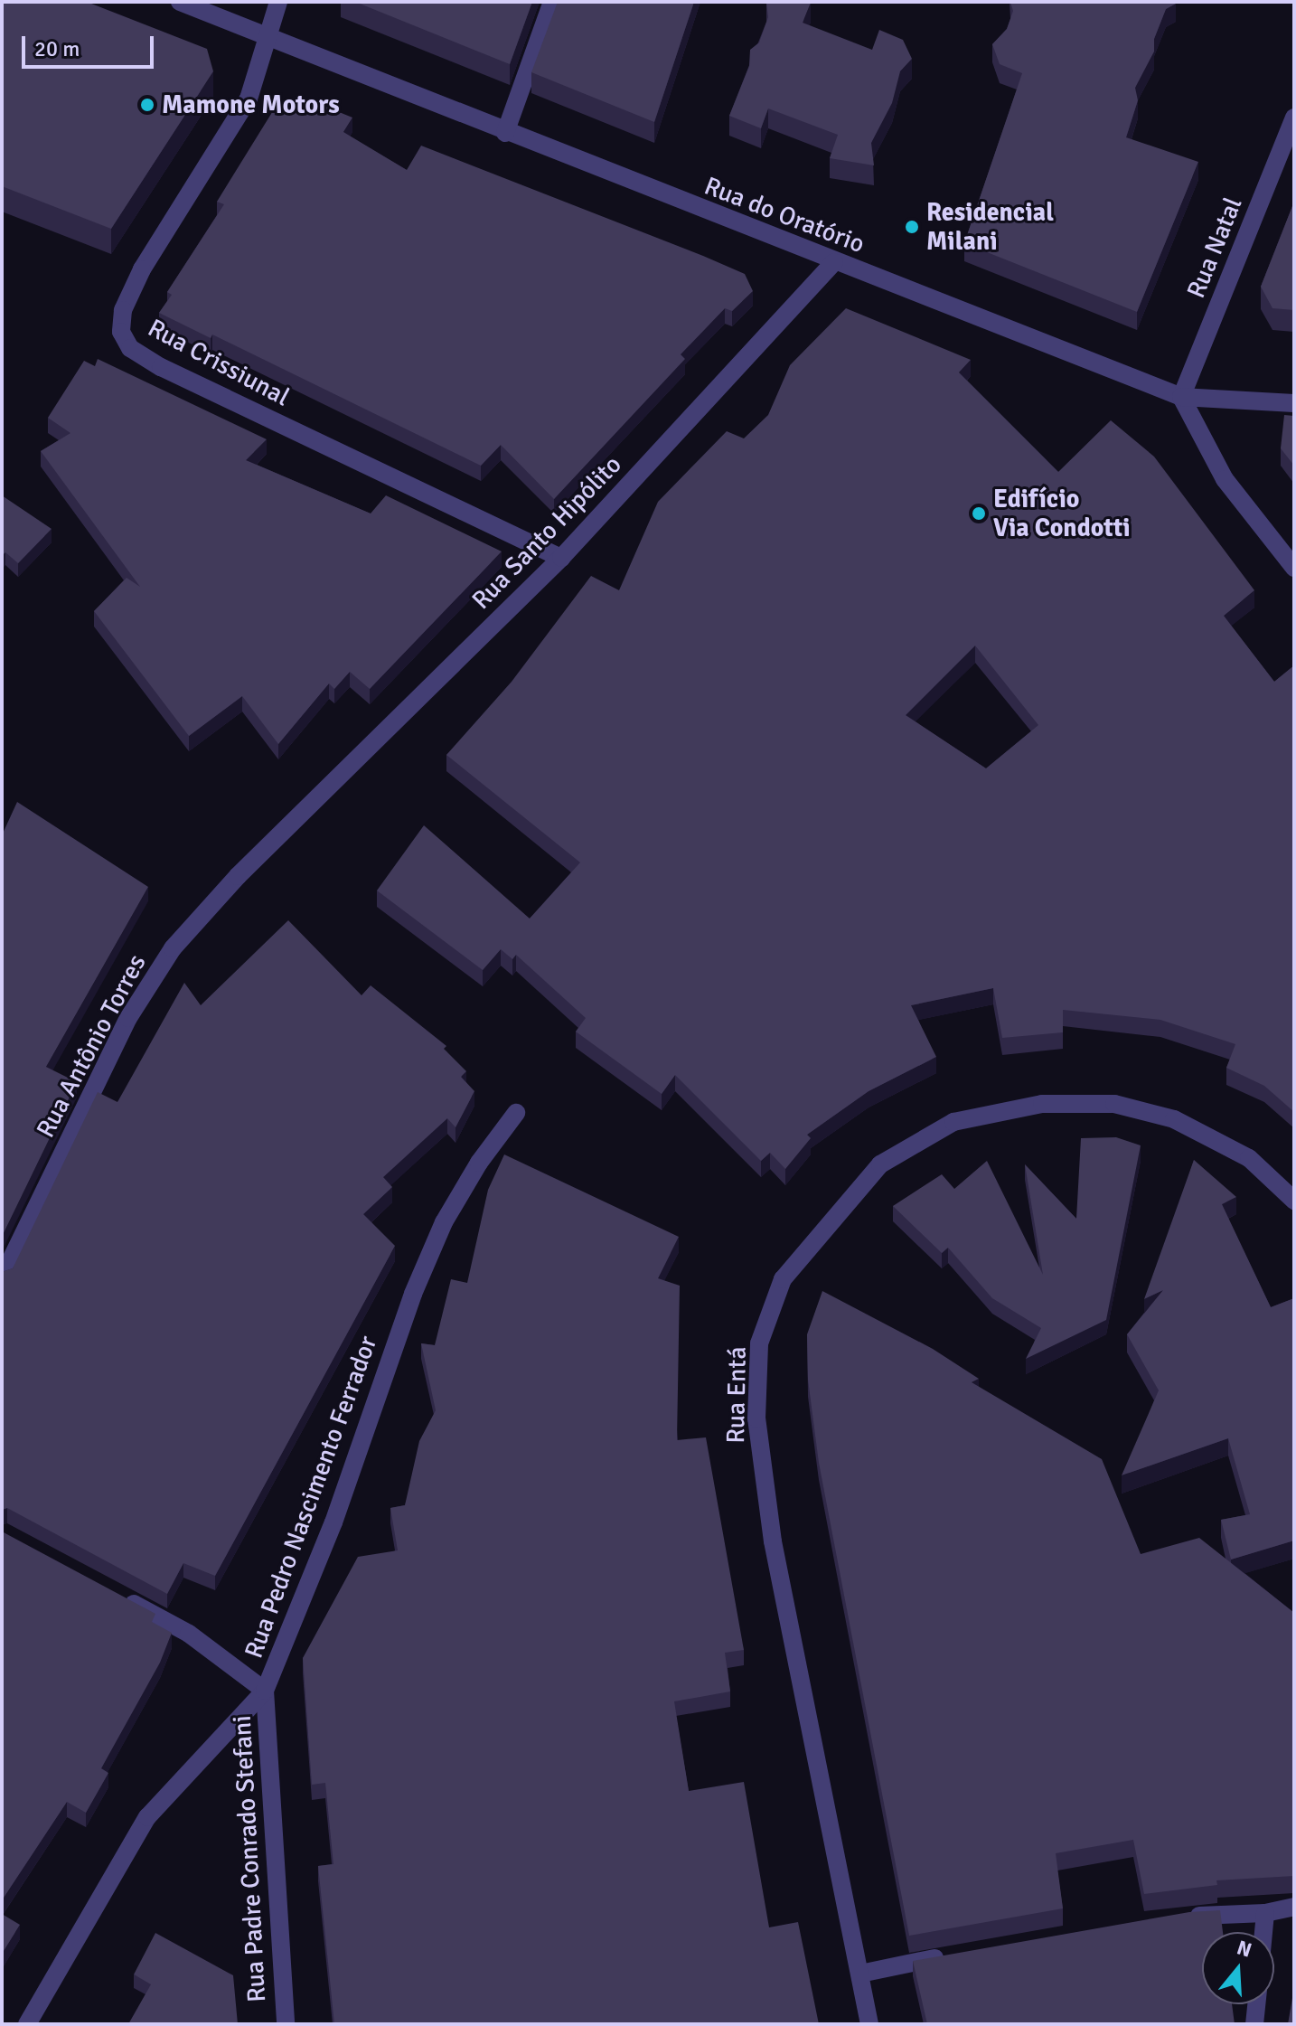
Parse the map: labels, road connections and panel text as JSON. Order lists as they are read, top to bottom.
{
  "streets": {
    "street": [
      "Rua do Oratório",
      "Rua Natal",
      "Rua Crissiunal",
      "Rua Santo Hipólito",
      "Rua Antônio Torres",
      "Rua Entá",
      "Rua Pedro Nascimento Ferrador",
      "Rua Padre Conrado Stefani"
    ]
  },
  "crossings": [
    ["Rua do Oratório", "Rua Natal"],
    ["Rua do Oratório", "Rua Crissiunal"],
    ["Rua do Oratório", "Rua Santo Hipólito"],
    ["Rua Crissiunal", "Rua Santo Hipólito"],
    ["Rua Santo Hipólito", "Rua Antônio Torres"],
    ["Rua Pedro Nascimento Ferrador", "Rua Padre Conrado Stefani"]
  ],
  "places": ["Mamone Motors", "Residencial Milani", "Edifício Via Condotti"],
  "scale_bar": "20 m",
  "north": "top"
}
